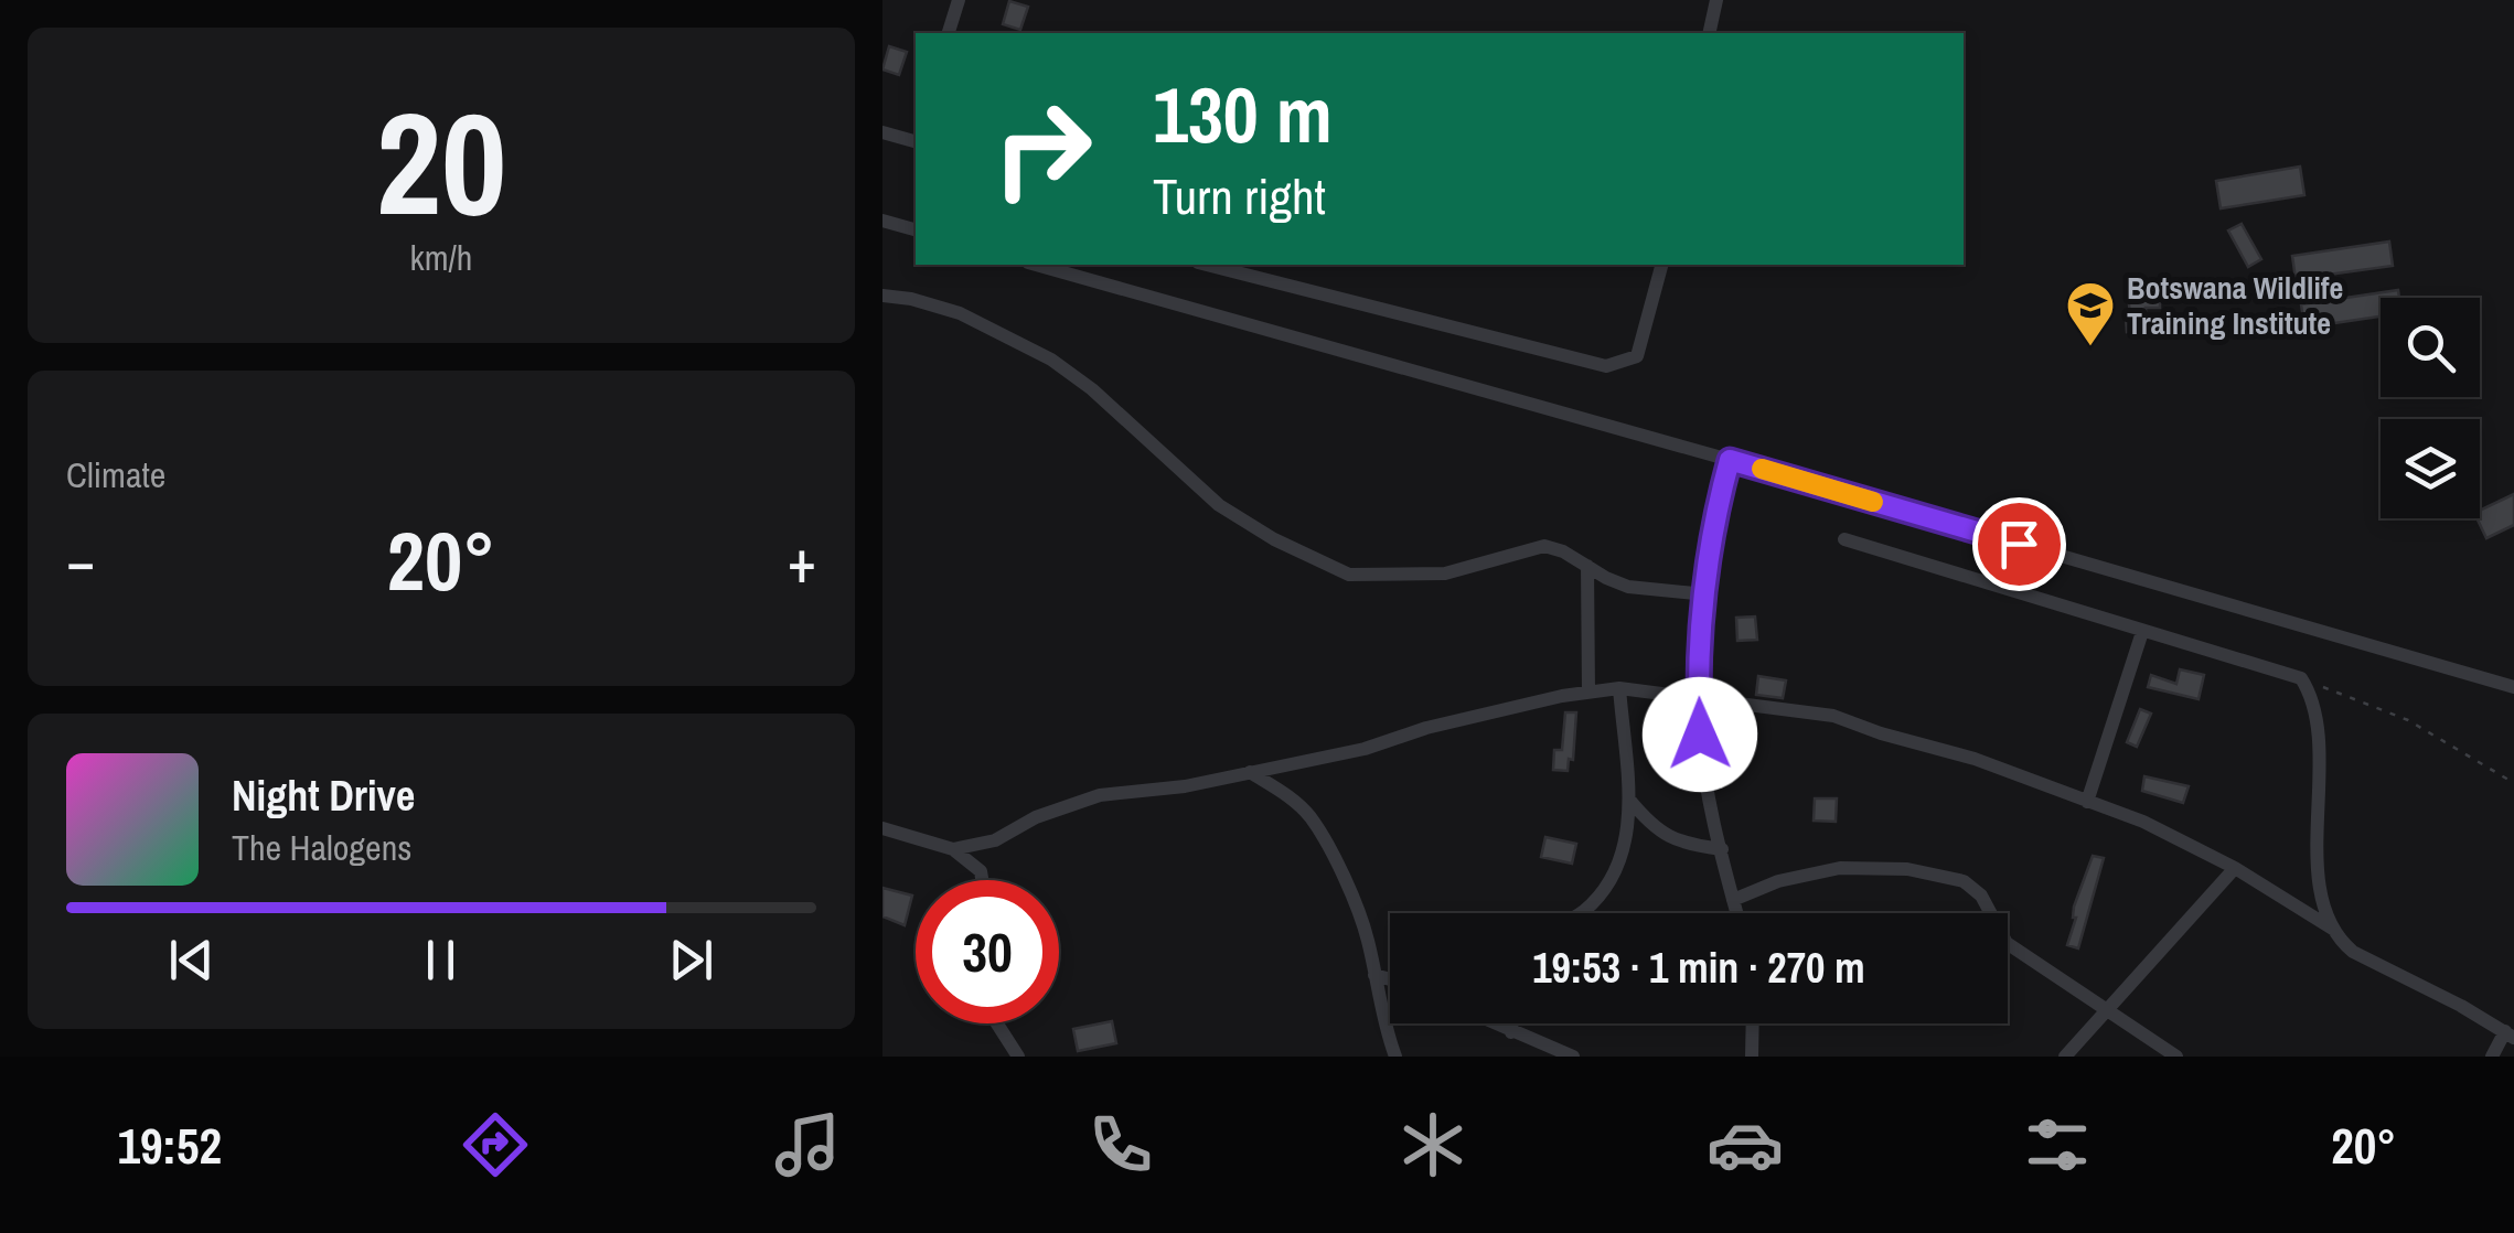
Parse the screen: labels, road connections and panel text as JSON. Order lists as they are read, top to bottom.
{
  "places": {
    "school or university": ["Botswana Wildlife Training Institute"]
  },
  "page": {
    "tile": [
      ["20", "km/h"],
      "Climate"
    ],
    "turn": ["130 m", "Turn right"],
    "heat": ["−", "20°", "+"],
    "song": ["Night Drive", "The Halogens"],
    "limit": "30",
    "trip": "19:53 · 1 min · 270 m",
    "tabs": ["19:52", "20°"]
  }
}
